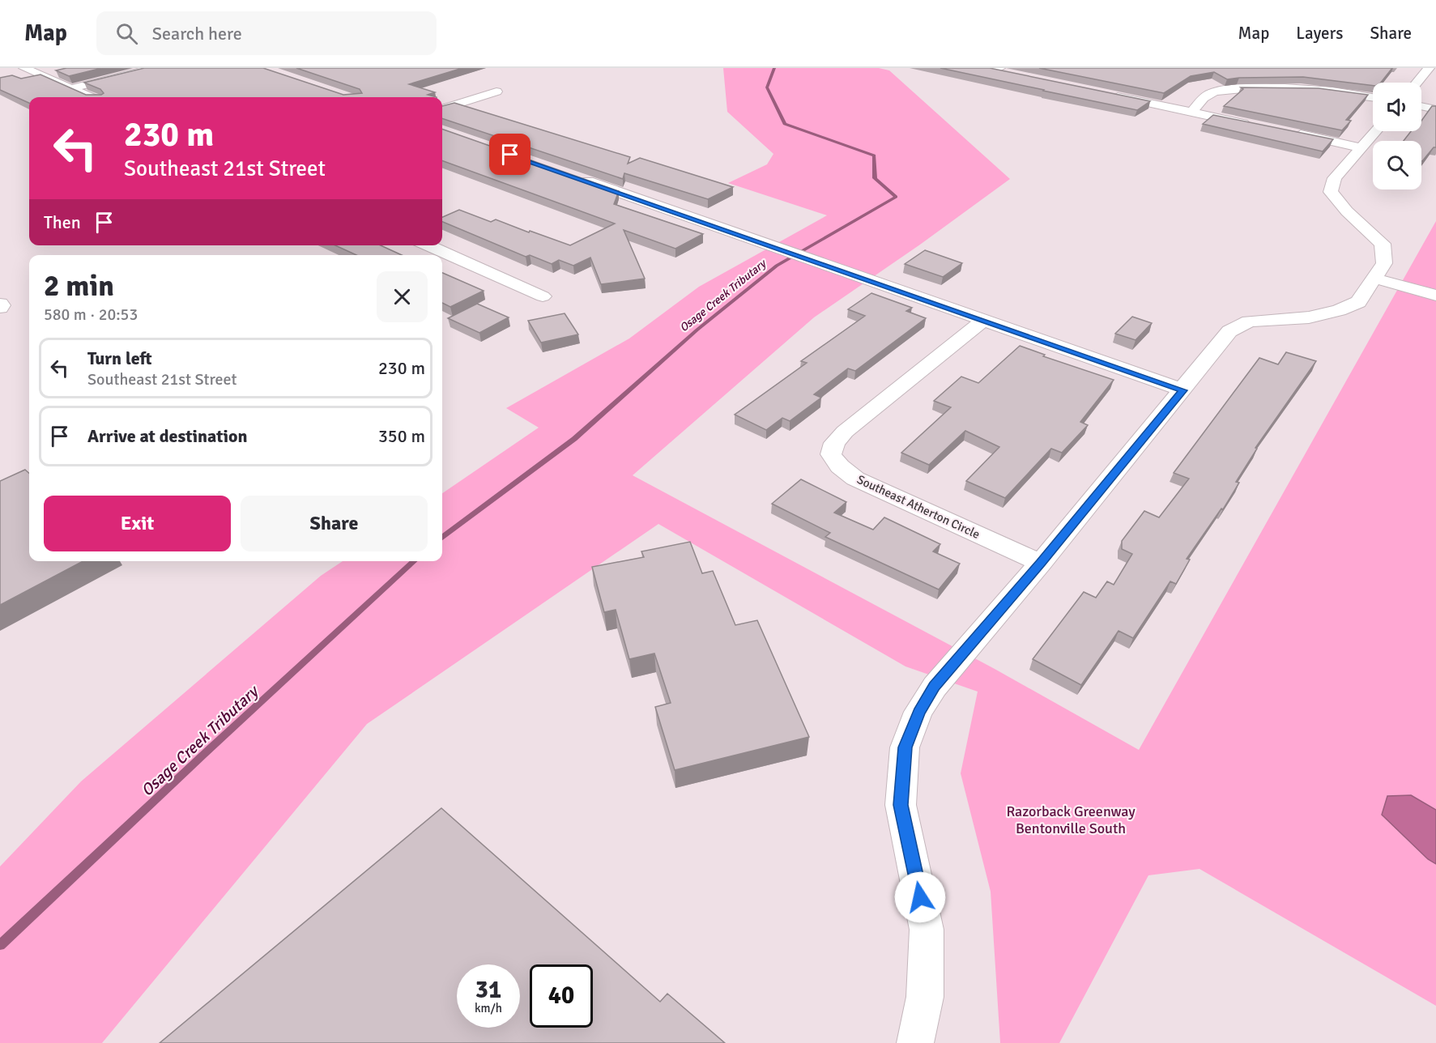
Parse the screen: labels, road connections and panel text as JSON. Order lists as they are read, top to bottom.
{
  "streets": {
    "street": ["Southeast Atherton Circle"]
  },
  "water": ["Osage Creek Tributary"],
  "parks": ["Razorback Greenway Bentonville South"],
  "page": {
    "header": "Map",
    "search": "Search here",
    "nav": ["Map", "Layers", "Share"],
    "turn": ["230 m", "Southeast 21st Street"],
    "then": "Then",
    "heading": ["2 min", "580 m · 20:53"],
    "list": [
      {
        "name": "Turn left",
        "note": "Southeast 21st Street",
        "value": "230 m"
      },
      {
        "name": "Arrive at destination",
        "value": "350 m"
      }
    ],
    "buttons": ["Exit", "Share"],
    "speed": "31 km/h",
    "limit": "40"
  }
}
